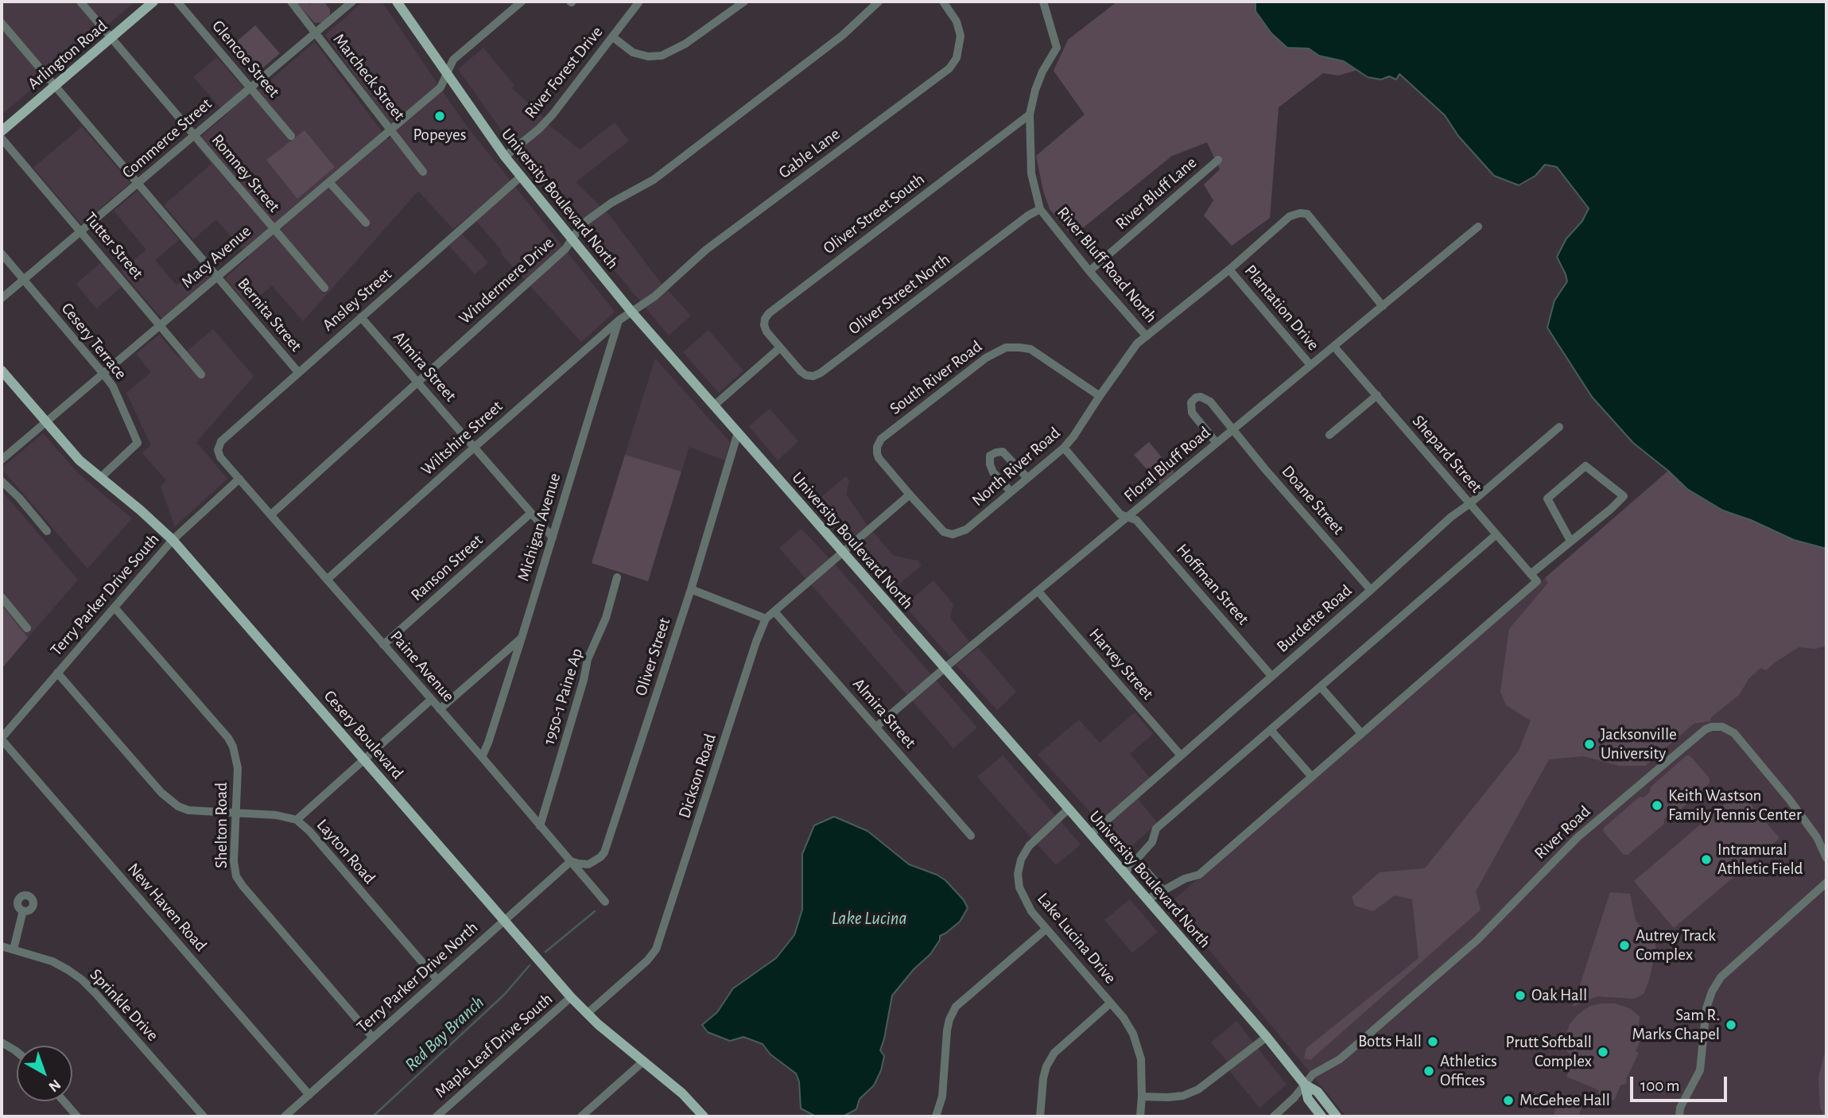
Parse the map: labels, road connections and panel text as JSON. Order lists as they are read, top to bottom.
{
  "streets": {
    "main road": ["Arlington Road", "University Boulevard North", "Cesery Boulevard"],
    "street": [
      "Glencoe Street",
      "River Forest Drive",
      "Marcheck Street",
      "Commerce Street",
      "Gable Lane",
      "Romney Street",
      "River Bluff Lane",
      "Oliver Street South",
      "Tutter Street",
      "Macy Avenue",
      "River Bluff Road North",
      "Windermere Drive",
      "Oliver Street North",
      "Ansley Street",
      "Plantation Drive",
      "Bernita Street",
      "Cesery Terrace",
      "Almira Street",
      "South River Road",
      "Wiltshire Street",
      "Shepard Street",
      "Floral Bluff Road",
      "North River Road",
      "Doane Street",
      "Michigan Avenue",
      "Ranson Street",
      "Hoffman Street",
      "Terry Parker Drive South",
      "Burdette Road",
      "Oliver Street",
      "Harvey Street",
      "Paine Avenue",
      "1950-1 Paine Ap",
      "Dickson Road",
      "Shelton Road",
      "River Road",
      "Layton Road",
      "New Haven Road",
      "Lake Lucina Drive",
      "Terry Parker Drive North",
      "Sprinkle Drive",
      "Maple Leaf Drive South"
    ]
  },
  "crossings": [
    ["Arlington Road", "Romney Street"],
    ["Arlington Road", "Bernita Street"],
    ["Glencoe Street", "Commerce Street"],
    ["River Forest Drive", "University Boulevard North"],
    ["Marcheck Street", "Commerce Street"],
    ["Marcheck Street", "Macy Avenue"],
    ["Commerce Street", "Romney Street"],
    ["Commerce Street", "Tutter Street"],
    ["Commerce Street", "Bernita Street"],
    ["Commerce Street", "Cesery Terrace"],
    ["Gable Lane", "University Boulevard North"],
    ["Romney Street", "Macy Avenue"],
    ["River Bluff Lane", "River Bluff Road North"],
    ["University Boulevard North", "Macy Avenue"],
    ["University Boulevard North", "Windermere Drive"],
    ["University Boulevard North", "Ansley Street"],
    ["University Boulevard North", "Floral Bluff Road"],
    ["University Boulevard North", "Burdette Road"],
    ["University Boulevard North", "Oliver Street"],
    ["University Boulevard North", "Dickson Road"],
    ["University Boulevard North", "River Road"],
    ["University Boulevard North", "Lake Lucina Drive"],
    ["Oliver Street South", "River Bluff Road North"],
    ["Oliver Street South", "Oliver Street North"],
    ["Tutter Street", "Macy Avenue"],
    ["Macy Avenue", "Bernita Street"],
    ["Macy Avenue", "Cesery Terrace"],
    ["Macy Avenue", "Cesery Boulevard"],
    ["River Bluff Road North", "Oliver Street North"],
    ["River Bluff Road North", "Plantation Drive"],
    ["River Bluff Road North", "Floral Bluff Road"],
    ["River Bluff Road North", "North River Road"],
    ["Windermere Drive", "Almira Street"],
    ["Windermere Drive", "Paine Avenue"],
    ["Ansley Street", "Bernita Street"],
    ["Ansley Street", "Almira Street"],
    ["Ansley Street", "Paine Avenue"],
    ["Plantation Drive", "Floral Bluff Road"],
    ["Cesery Terrace", "Cesery Boulevard"],
    ["Almira Street", "Wiltshire Street"],
    ["Almira Street", "Floral Bluff Road"],
    ["Almira Street", "Michigan Avenue"],
    ["Almira Street", "Ranson Street"],
    ["Almira Street", "Dickson Road"],
    ["South River Road", "North River Road"],
    ["South River Road", "Dickson Road"],
    ["Wiltshire Street", "Michigan Avenue"],
    ["Wiltshire Street", "Paine Avenue"],
    ["Shepard Street", "Floral Bluff Road"],
    ["Shepard Street", "Burdette Road"],
    ["Floral Bluff Road", "Doane Street"],
    ["Floral Bluff Road", "Hoffman Street"],
    ["Floral Bluff Road", "Harvey Street"],
    ["North River Road", "Hoffman Street"],
    ["North River Road", "Dickson Road"],
    ["Doane Street", "Burdette Road"],
    ["Michigan Avenue", "Paine Avenue"],
    ["Ranson Street", "Paine Avenue"],
    ["Hoffman Street", "Burdette Road"],
    ["Terry Parker Drive South", "Paine Avenue"],
    ["Terry Parker Drive South", "Cesery Boulevard"],
    ["Terry Parker Drive South", "Shelton Road"],
    ["Terry Parker Drive South", "Layton Road"],
    ["Terry Parker Drive South", "New Haven Road"],
    ["Burdette Road", "Harvey Street"],
    ["Oliver Street", "Paine Avenue"],
    ["Oliver Street", "Terry Parker Drive North"],
    ["Paine Avenue", "1950-1 Paine Ap"],
    ["Paine Avenue", "Terry Parker Drive North"],
    ["Cesery Boulevard", "Dickson Road"],
    ["Cesery Boulevard", "Terry Parker Drive North"],
    ["Cesery Boulevard", "Maple Leaf Drive South"],
    ["Shelton Road", "Layton Road"],
    ["Shelton Road", "Terry Parker Drive North"],
    ["Layton Road", "Terry Parker Drive North"],
    ["New Haven Road", "Terry Parker Drive North"]
  ],
  "water": ["Lake Lucina", "Red Bay Branch"],
  "places": [
    "Popeyes",
    "Jacksonville University",
    "Keith Wastson Family Tennis Center",
    "Intramural Athletic Field",
    "Autrey Track Complex",
    "Oak Hall",
    "Sam R. Marks Chapel",
    "Botts Hall",
    "Prutt Softball Complex",
    "Athletics Offices",
    "McGehee Hall"
  ],
  "scale_bar": "100 m",
  "north": "bottom right"
}
